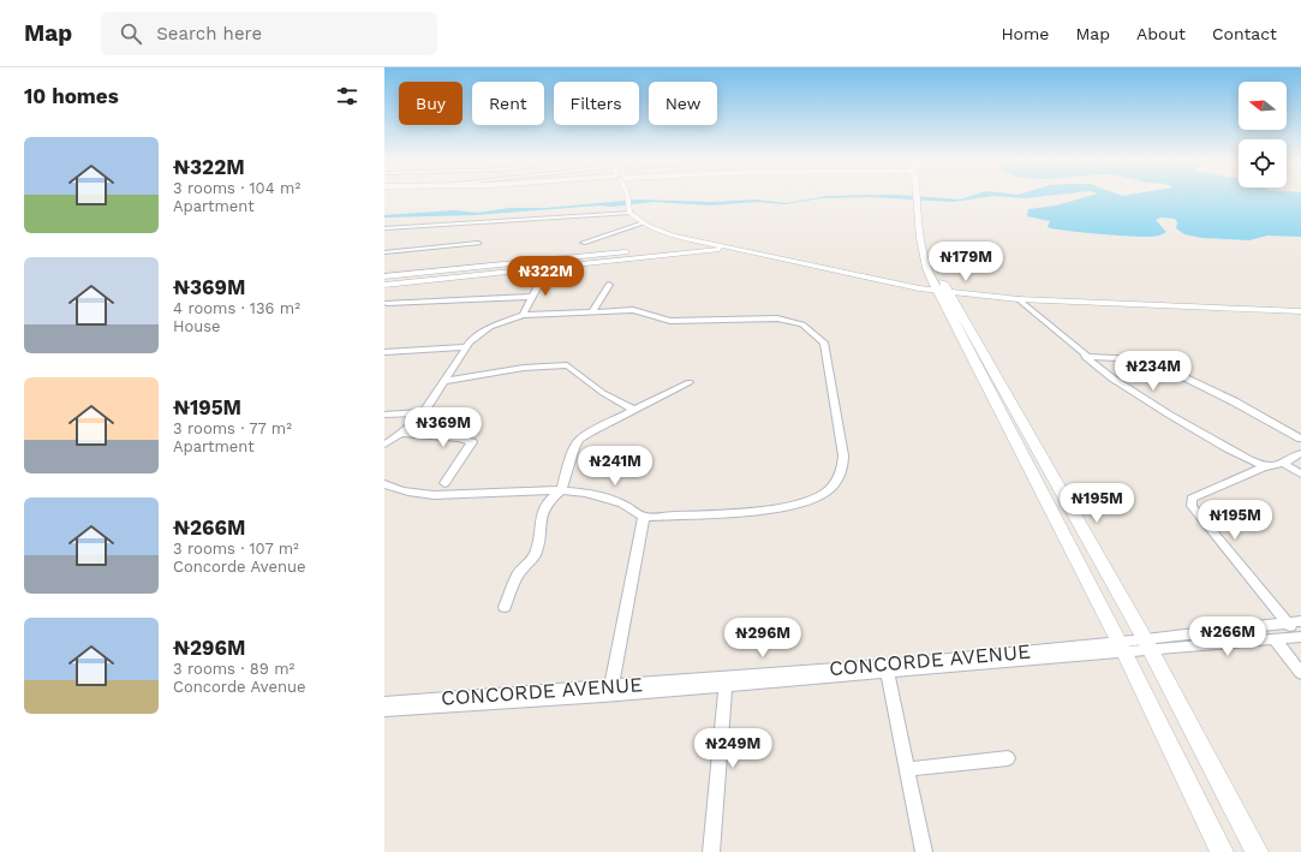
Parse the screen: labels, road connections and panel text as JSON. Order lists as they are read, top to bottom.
{
  "streets": {
    "street": ["CONCORDE AVENUE"]
  },
  "north": "left",
  "page": {
    "header": "Map",
    "search": "Search here",
    "nav": [
      "Home",
      "Map",
      "About",
      "Contact"
    ],
    "heading": "10 homes",
    "chip": [
      "Buy",
      "Rent",
      "Filters",
      "New"
    ],
    "list": [
      {
        "name": "₦322M",
        "note": "3 rooms · 104 m² · Apartment"
      },
      {
        "name": "₦369M",
        "note": "4 rooms · 136 m² · House"
      },
      {
        "name": "₦195M",
        "note": "3 rooms · 77 m² · Apartment"
      },
      {
        "name": "₦266M",
        "note": "3 rooms · 107 m² · Concorde Avenue"
      },
      {
        "name": "₦296M",
        "note": "3 rooms · 89 m² · Concorde Avenue"
      }
    ],
    "price": [
      "₦179M",
      "₦322M",
      "₦234M",
      "₦369M",
      "₦241M",
      "₦195M",
      "₦195M",
      "₦266M",
      "₦296M",
      "₦249M"
    ]
  }
}
